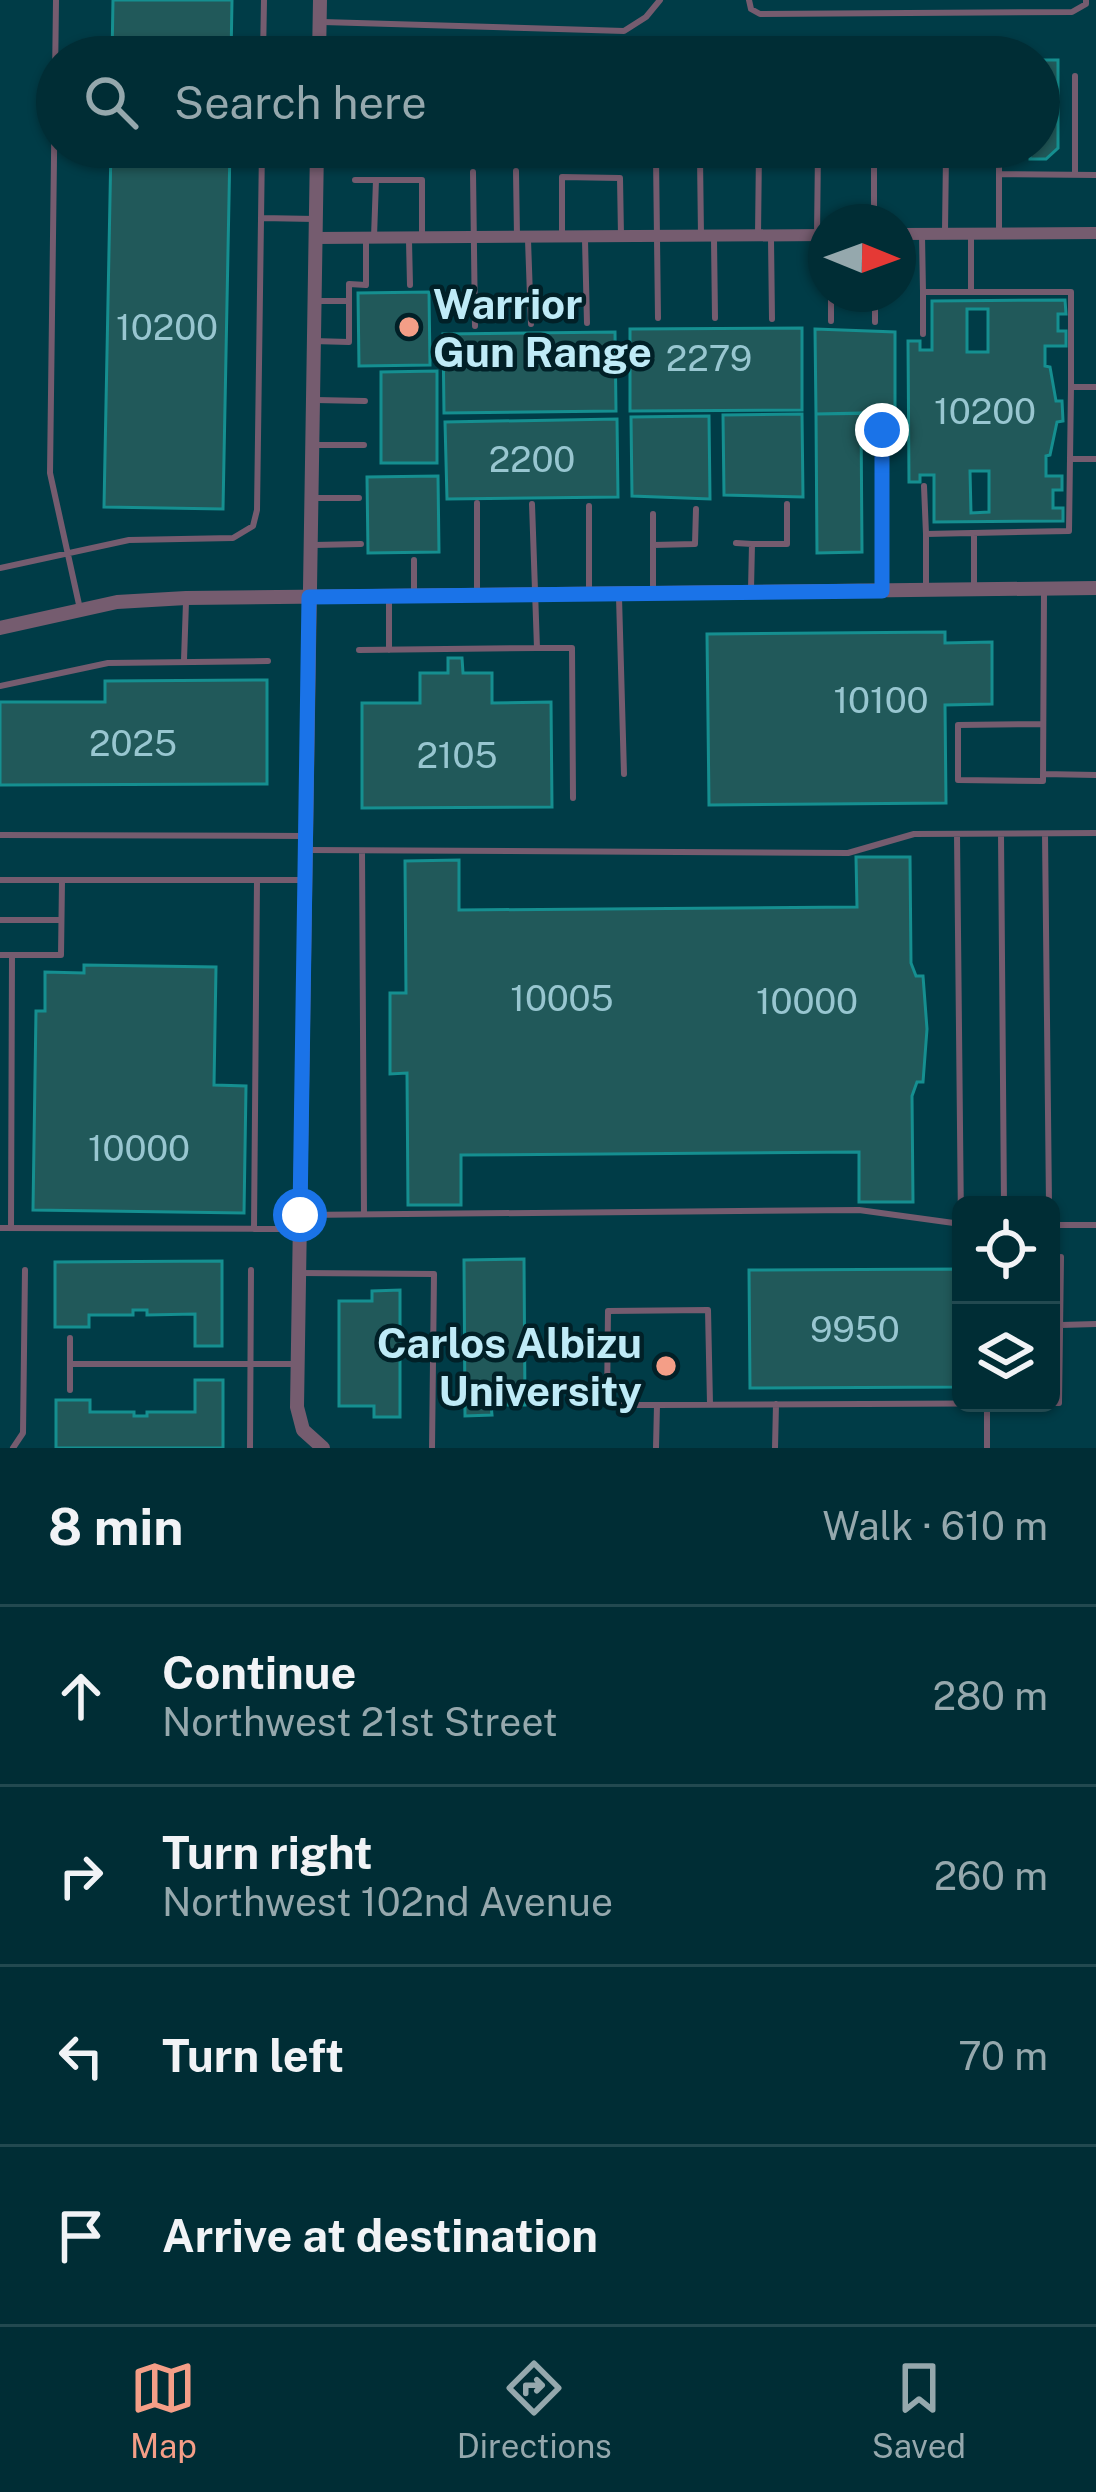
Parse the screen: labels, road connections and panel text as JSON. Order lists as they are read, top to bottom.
{
  "places": ["Warrior Gun Range", "Carlos Albizu University"],
  "house_numbers": [
    "10200",
    "2279",
    "10200",
    "2200",
    "10100",
    "2025",
    "2105",
    "10005",
    "10000",
    "10000",
    "9950"
  ],
  "north": "right",
  "page": {
    "search": "Search here",
    "heading": ["8 min", "Walk · 610 m"],
    "list": [
      ["Continue", "Northwest 21st Street", "280 m"],
      ["Turn right", "Northwest 102nd Avenue", "260 m"],
      ["Turn left", "70 m"],
      "Arrive at destination"
    ],
    "nav": ["Map", "Directions", "Saved"]
  }
}
